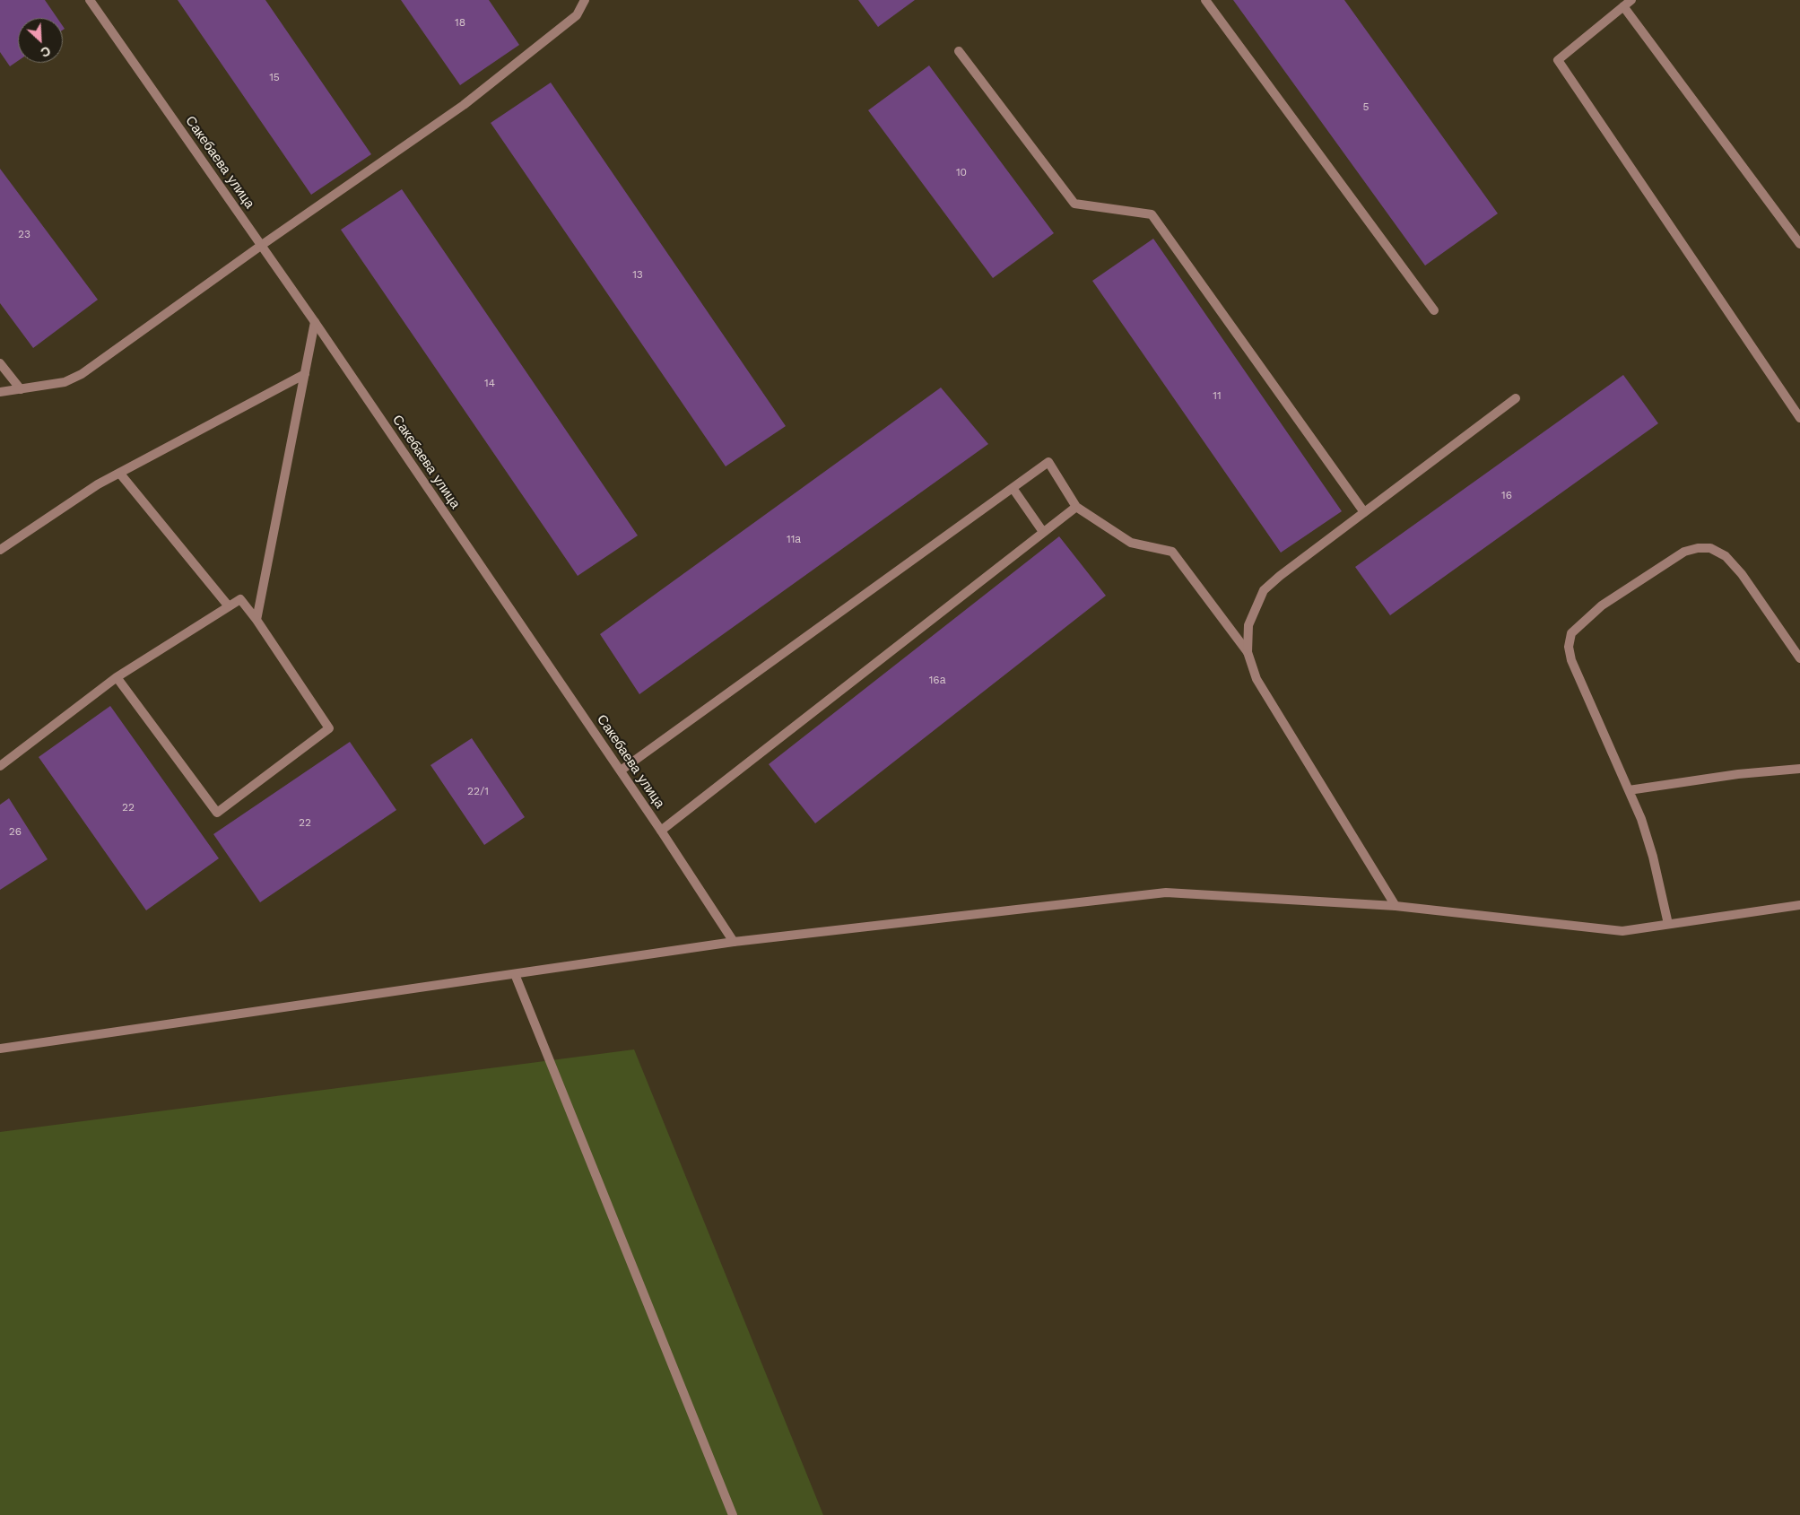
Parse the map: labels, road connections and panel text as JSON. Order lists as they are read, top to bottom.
{
  "streets": {
    "street": ["Сакебаева улица"]
  },
  "house_numbers": [
    "18",
    "15",
    "5",
    "10",
    "23",
    "13",
    "14",
    "11",
    "16",
    "11а",
    "16а",
    "22/1",
    "22",
    "22",
    "26"
  ],
  "north": "bottom right"
}
